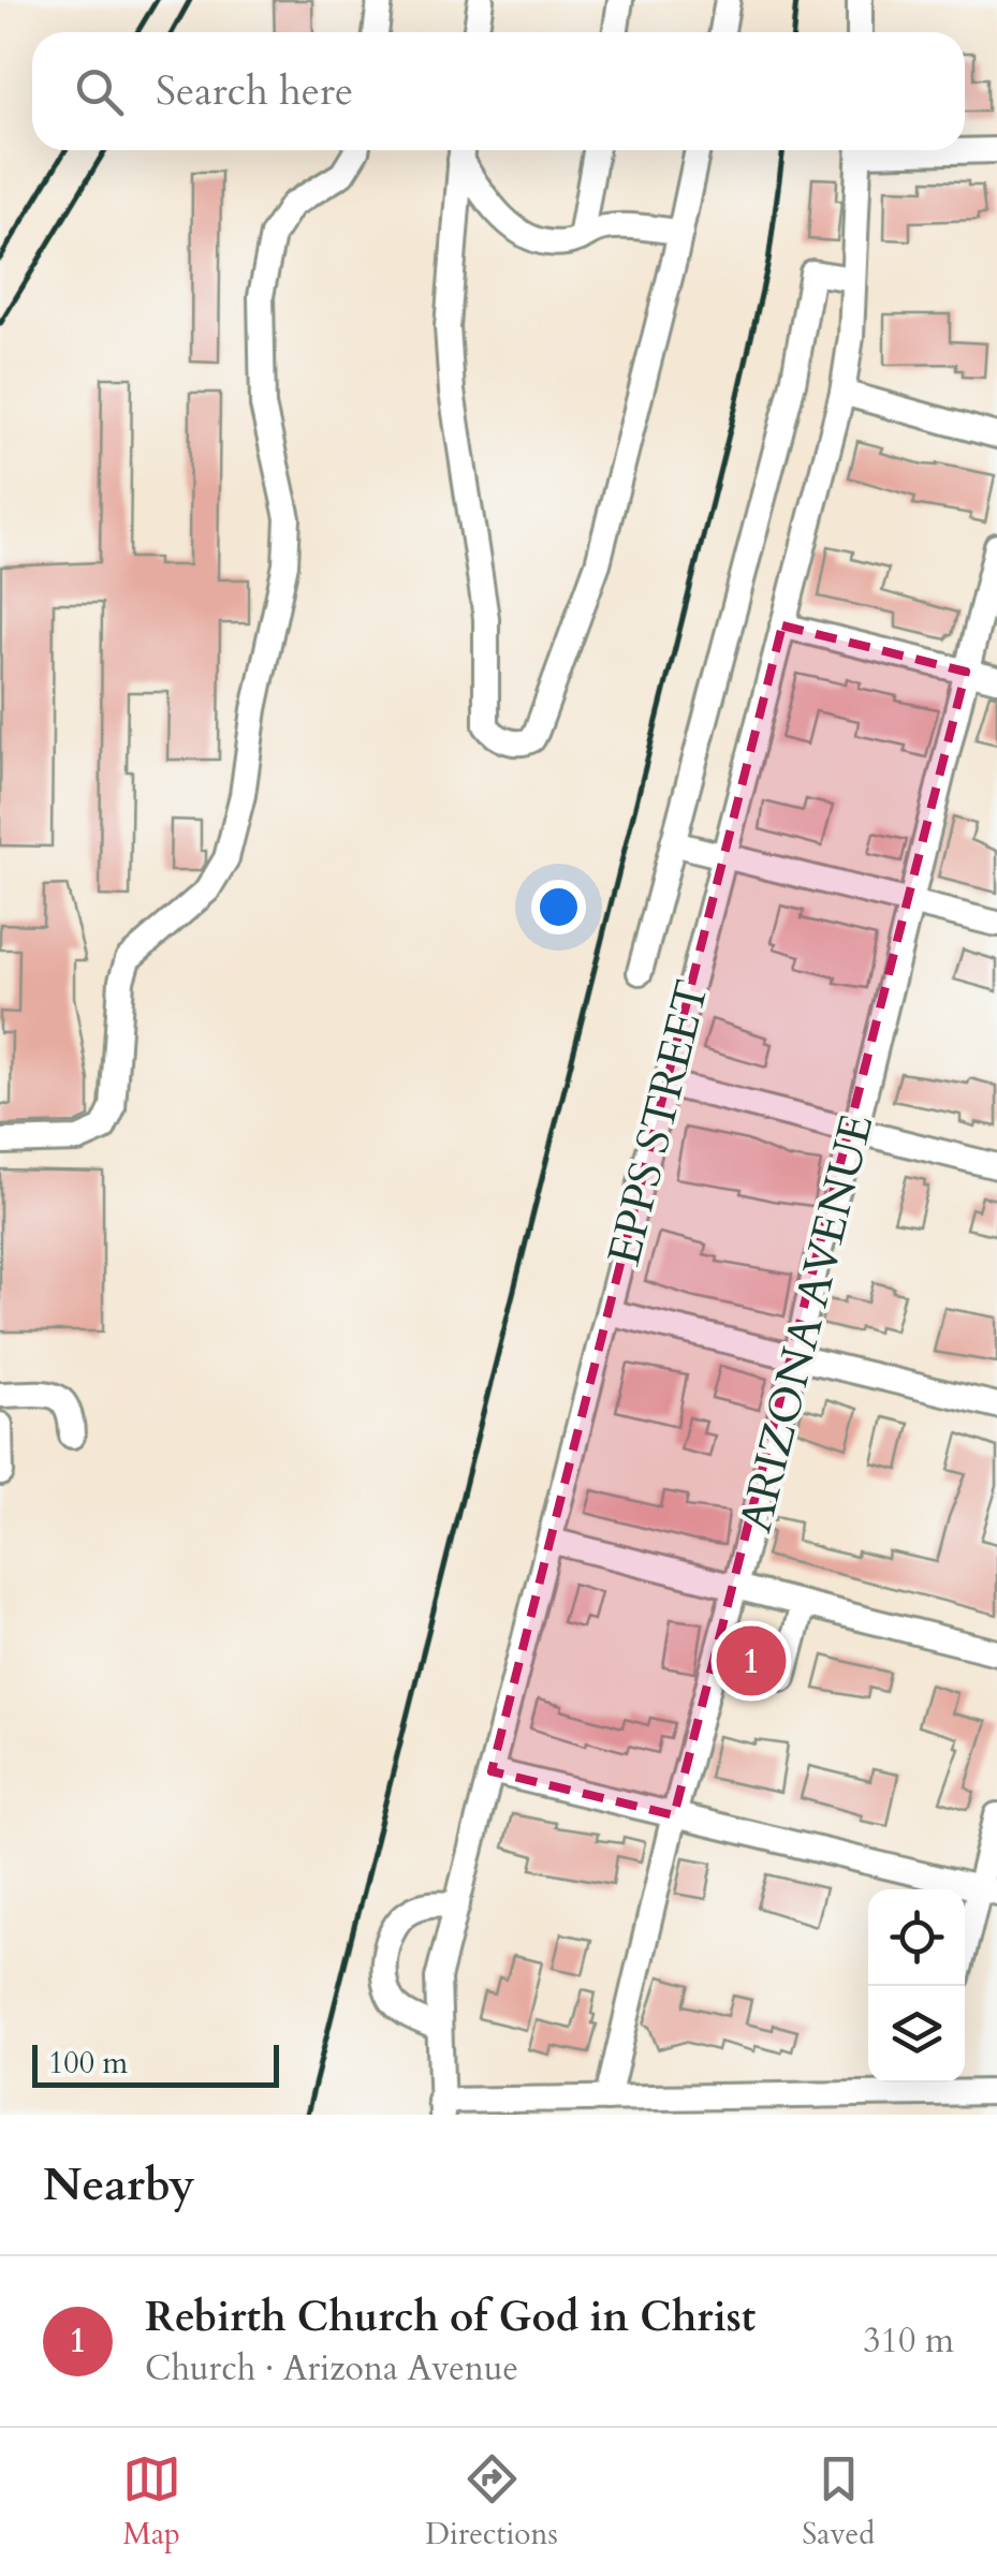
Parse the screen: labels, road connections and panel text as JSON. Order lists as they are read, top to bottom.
{
  "streets": {
    "street": ["EPPS STREET", "ARIZONA AVENUE"]
  },
  "scale_bar": "100 m",
  "page": {
    "search": "Search here",
    "pins": "1",
    "scale": "100 m",
    "heading": "Nearby",
    "list": [
      {
        "mark": "1",
        "name": "Rebirth Church of God in Christ",
        "note": "Church · Arizona Avenue",
        "value": "310 m"
      }
    ],
    "nav": ["Map", "Directions", "Saved"]
  }
}
